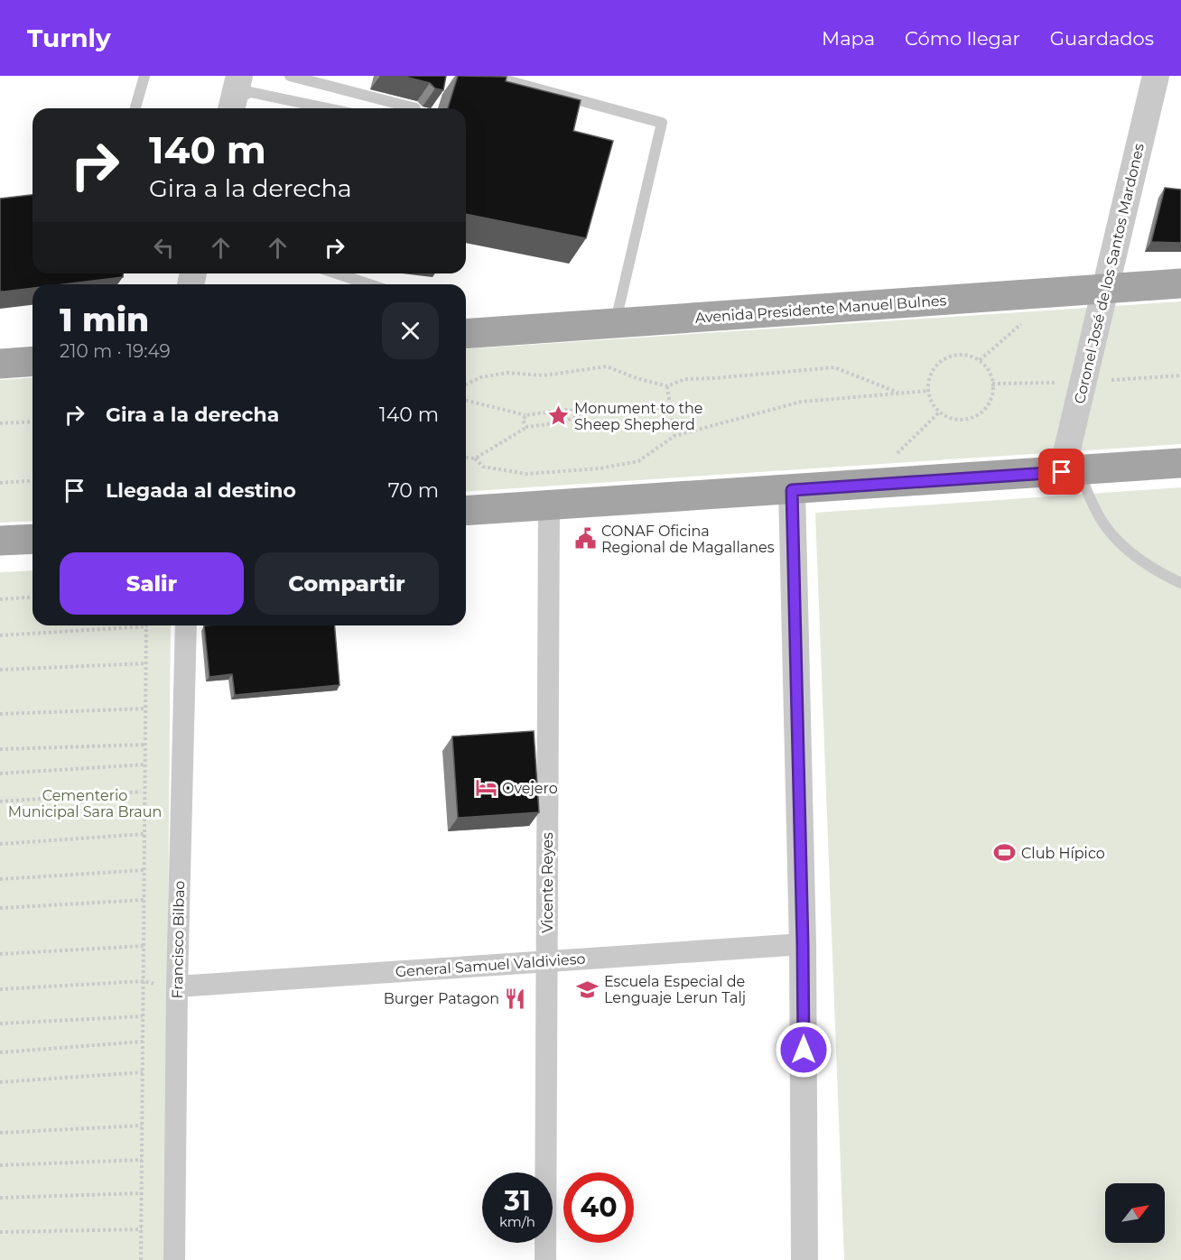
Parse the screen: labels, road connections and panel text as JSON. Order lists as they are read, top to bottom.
{
  "streets": {
    "main road": ["Avenida Presidente Manuel Bulnes"],
    "street": [
      "Coronel José de los Santos Mardones",
      "Vicente Reyes",
      "Francisco Bilbao",
      "General Samuel Valdivieso"
    ]
  },
  "crossings": [
    ["Coronel José de los Santos Mardones", "Avenida Presidente Manuel Bulnes"],
    ["Vicente Reyes", "General Samuel Valdivieso"],
    ["Francisco Bilbao", "General Samuel Valdivieso"]
  ],
  "parks": ["Cementerio Municipal Sara Braun"],
  "places": {
    "place": ["Monument to the Sheep Shepherd"],
    "public building": ["CONAF Oficina Regional de Magallanes"],
    "hotel": ["Ovejero"],
    "sports": ["Club Hípico"],
    "school or university": ["Escuela Especial de Lenguaje Lerun Talj"],
    "restaurant": ["Burger Patagon"]
  },
  "north": "top right",
  "page": {
    "header": "Turnly",
    "nav": ["Mapa", "Cómo llegar", "Guardados"],
    "turn": ["140 m", "Gira a la derecha"],
    "heading": ["1 min", "210 m · 19:49"],
    "list": [
      {
        "name": "Gira a la derecha",
        "value": "140 m"
      },
      {
        "name": "Llegada al destino",
        "value": "70 m"
      }
    ],
    "buttons": ["Salir", "Compartir"],
    "speed": "31 km/h",
    "limit": "40"
  }
}
